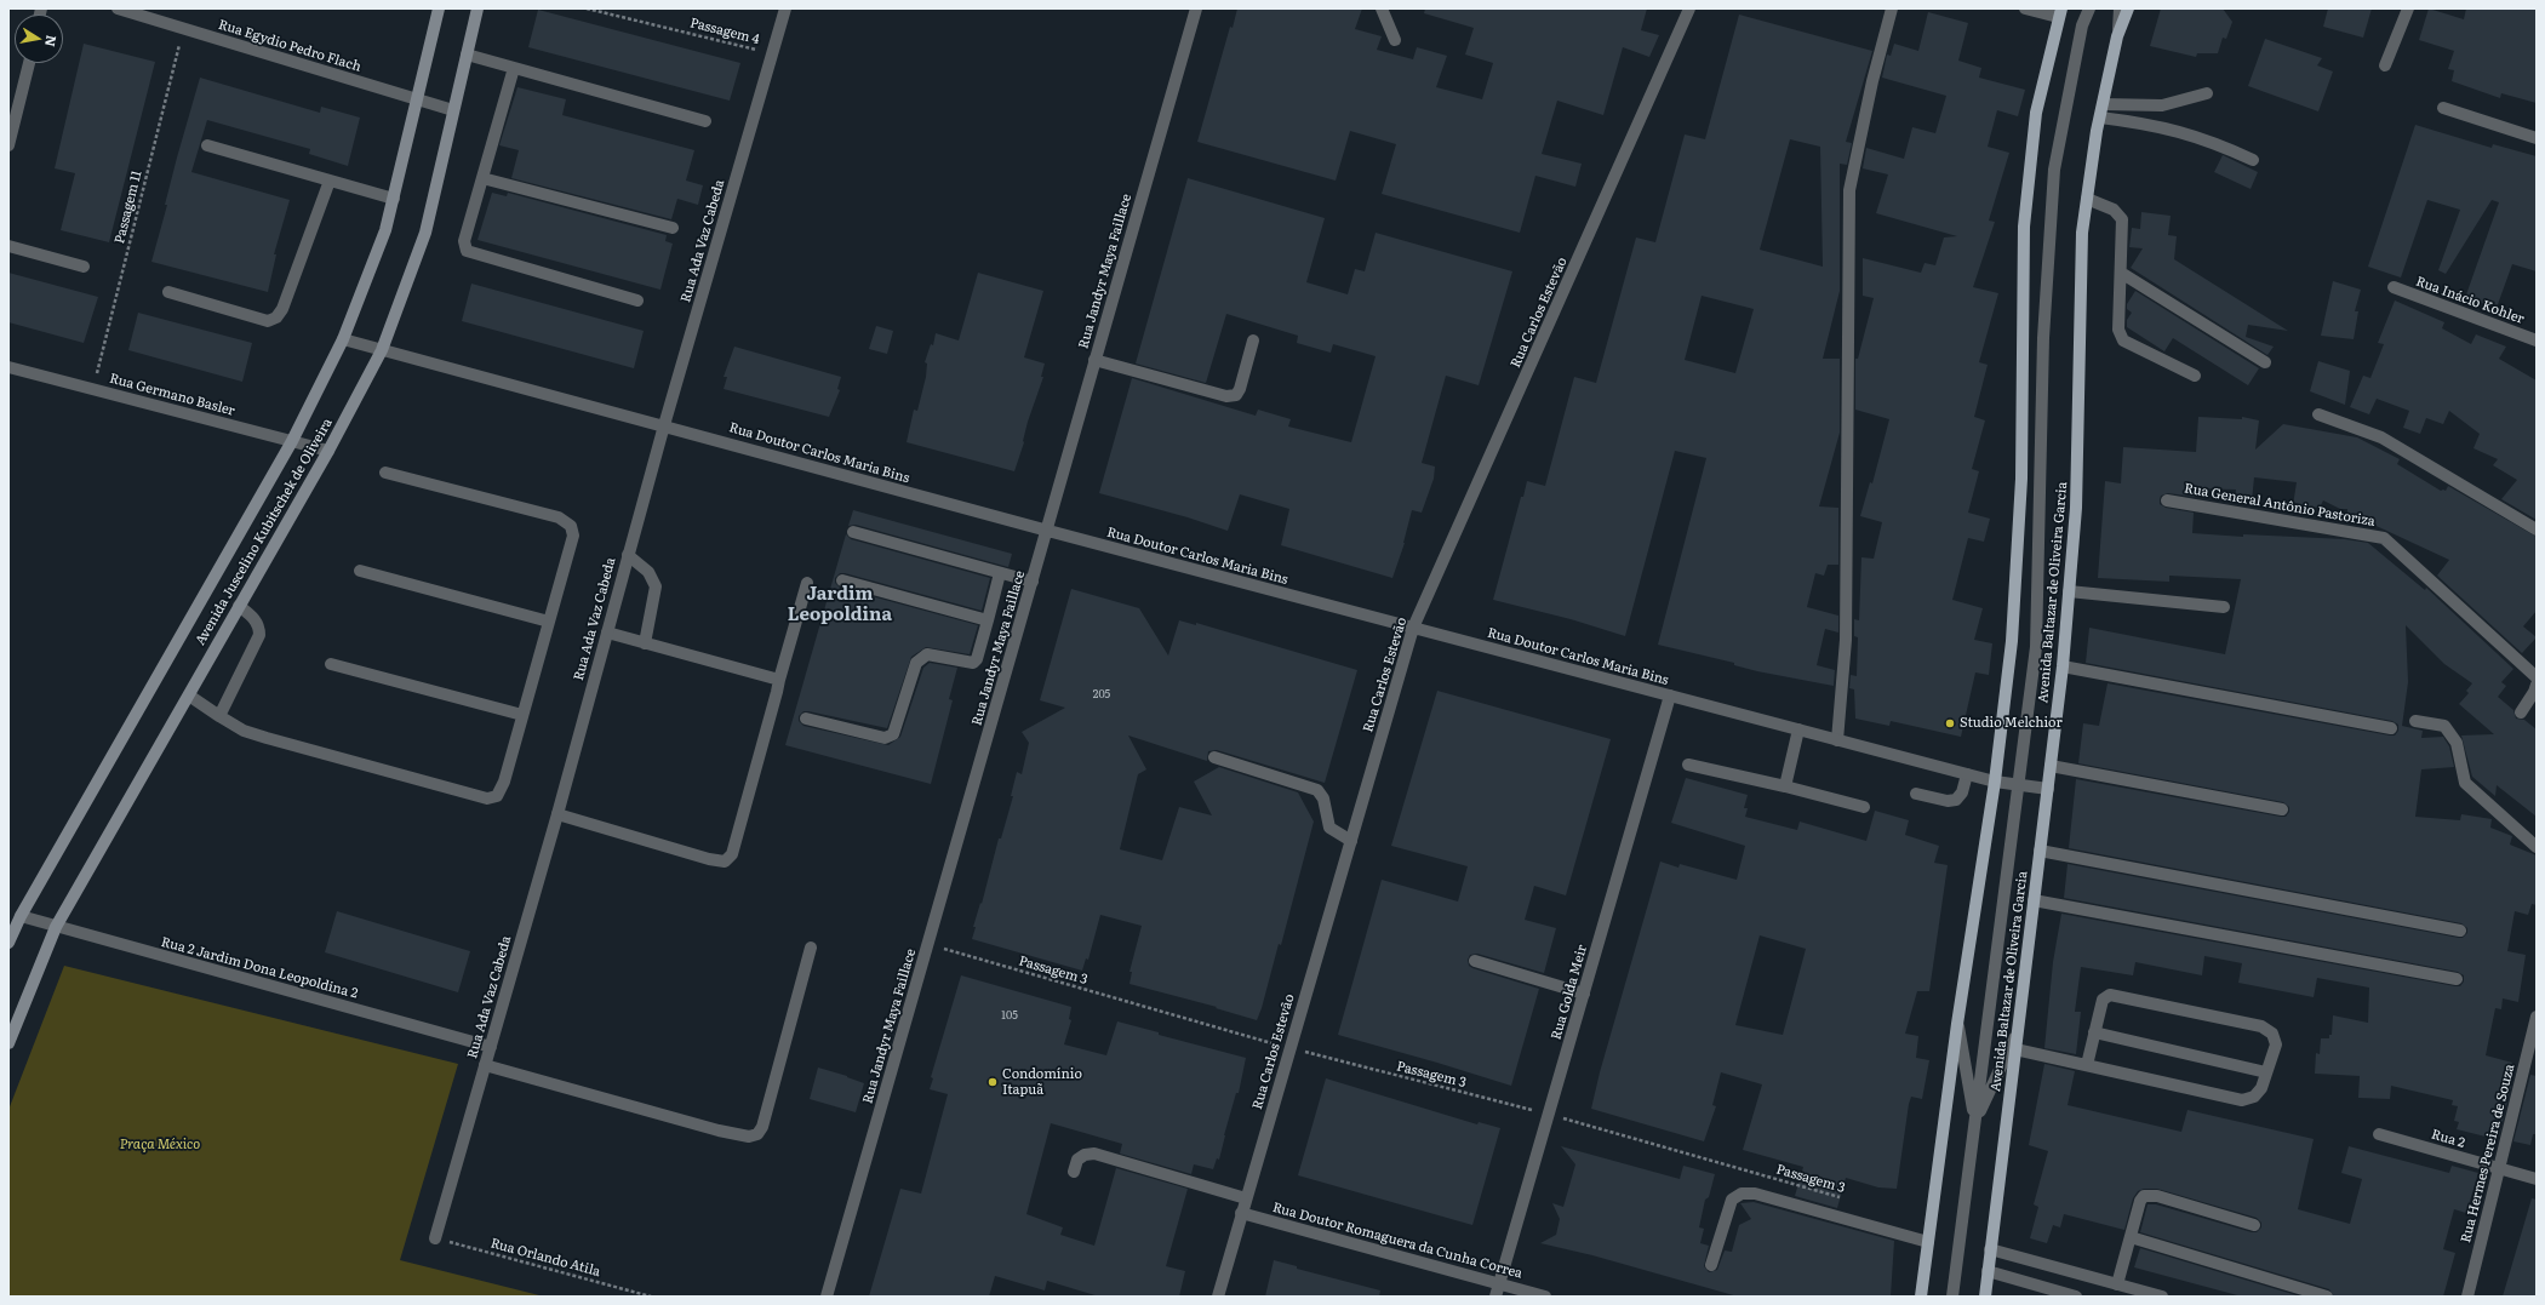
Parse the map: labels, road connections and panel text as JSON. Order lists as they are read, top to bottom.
{
  "streets": {
    "main road": ["Avenida Juscelino Kubitschek de Oliveira", "Avenida Baltazar de Oliveira Garcia"],
    "street": [
      "Rua Egydio Pedro Flach",
      "Rua Ada Vaz Cabeda",
      "Rua Jandyr Maya Faillace",
      "Rua Inácio Kohler",
      "Rua Carlos Estevão",
      "Rua Germano Basler",
      "Rua Doutor Carlos Maria Bins",
      "Rua General Antônio Pastoriza",
      "Rua 2 Jardim Dona Leopoldina 2",
      "Rua Golda Meir",
      "Rua 2",
      "Rua Hermes Pereira de Souza",
      "Rua Doutor Romaguera da Cunha Correa"
    ],
    "path": [
      "Passagem 4",
      "Passagem 11",
      "Passagem 3",
      "Rua Orlando Atila"
    ]
  },
  "crossings": [
    ["Passagem 4", "Rua Ada Vaz Cabeda"],
    ["Rua Egydio Pedro Flach", "Passagem 11"],
    ["Rua Egydio Pedro Flach", "Avenida Juscelino Kubitschek de Oliveira"],
    ["Passagem 11", "Rua Germano Basler"],
    ["Rua Ada Vaz Cabeda", "Rua Doutor Carlos Maria Bins"],
    ["Rua Ada Vaz Cabeda", "Rua 2 Jardim Dona Leopoldina 2"],
    ["Rua Ada Vaz Cabeda", "Rua Orlando Atila"],
    ["Rua Jandyr Maya Faillace", "Rua Doutor Carlos Maria Bins"],
    ["Rua Jandyr Maya Faillace", "Passagem 3"],
    ["Rua Carlos Estevão", "Rua Doutor Carlos Maria Bins"],
    ["Rua Carlos Estevão", "Passagem 3"],
    ["Rua Carlos Estevão", "Rua Doutor Romaguera da Cunha Correa"],
    ["Rua Germano Basler", "Avenida Juscelino Kubitschek de Oliveira"],
    ["Rua Doutor Carlos Maria Bins", "Avenida Juscelino Kubitschek de Oliveira"],
    ["Rua Doutor Carlos Maria Bins", "Avenida Baltazar de Oliveira Garcia"],
    ["Rua Doutor Carlos Maria Bins", "Rua Golda Meir"],
    ["Avenida Juscelino Kubitschek de Oliveira", "Rua 2 Jardim Dona Leopoldina 2"],
    ["Passagem 3", "Rua Golda Meir"],
    ["Rua Golda Meir", "Rua Doutor Romaguera da Cunha Correa"],
    ["Rua 2", "Rua Hermes Pereira de Souza"]
  ],
  "districts": ["Jardim Leopoldina"],
  "parks": ["Praça México"],
  "places": ["Studio Melchior", "Condomínio Itapuã"],
  "house_numbers": ["205", "105"],
  "north": "right"
}
